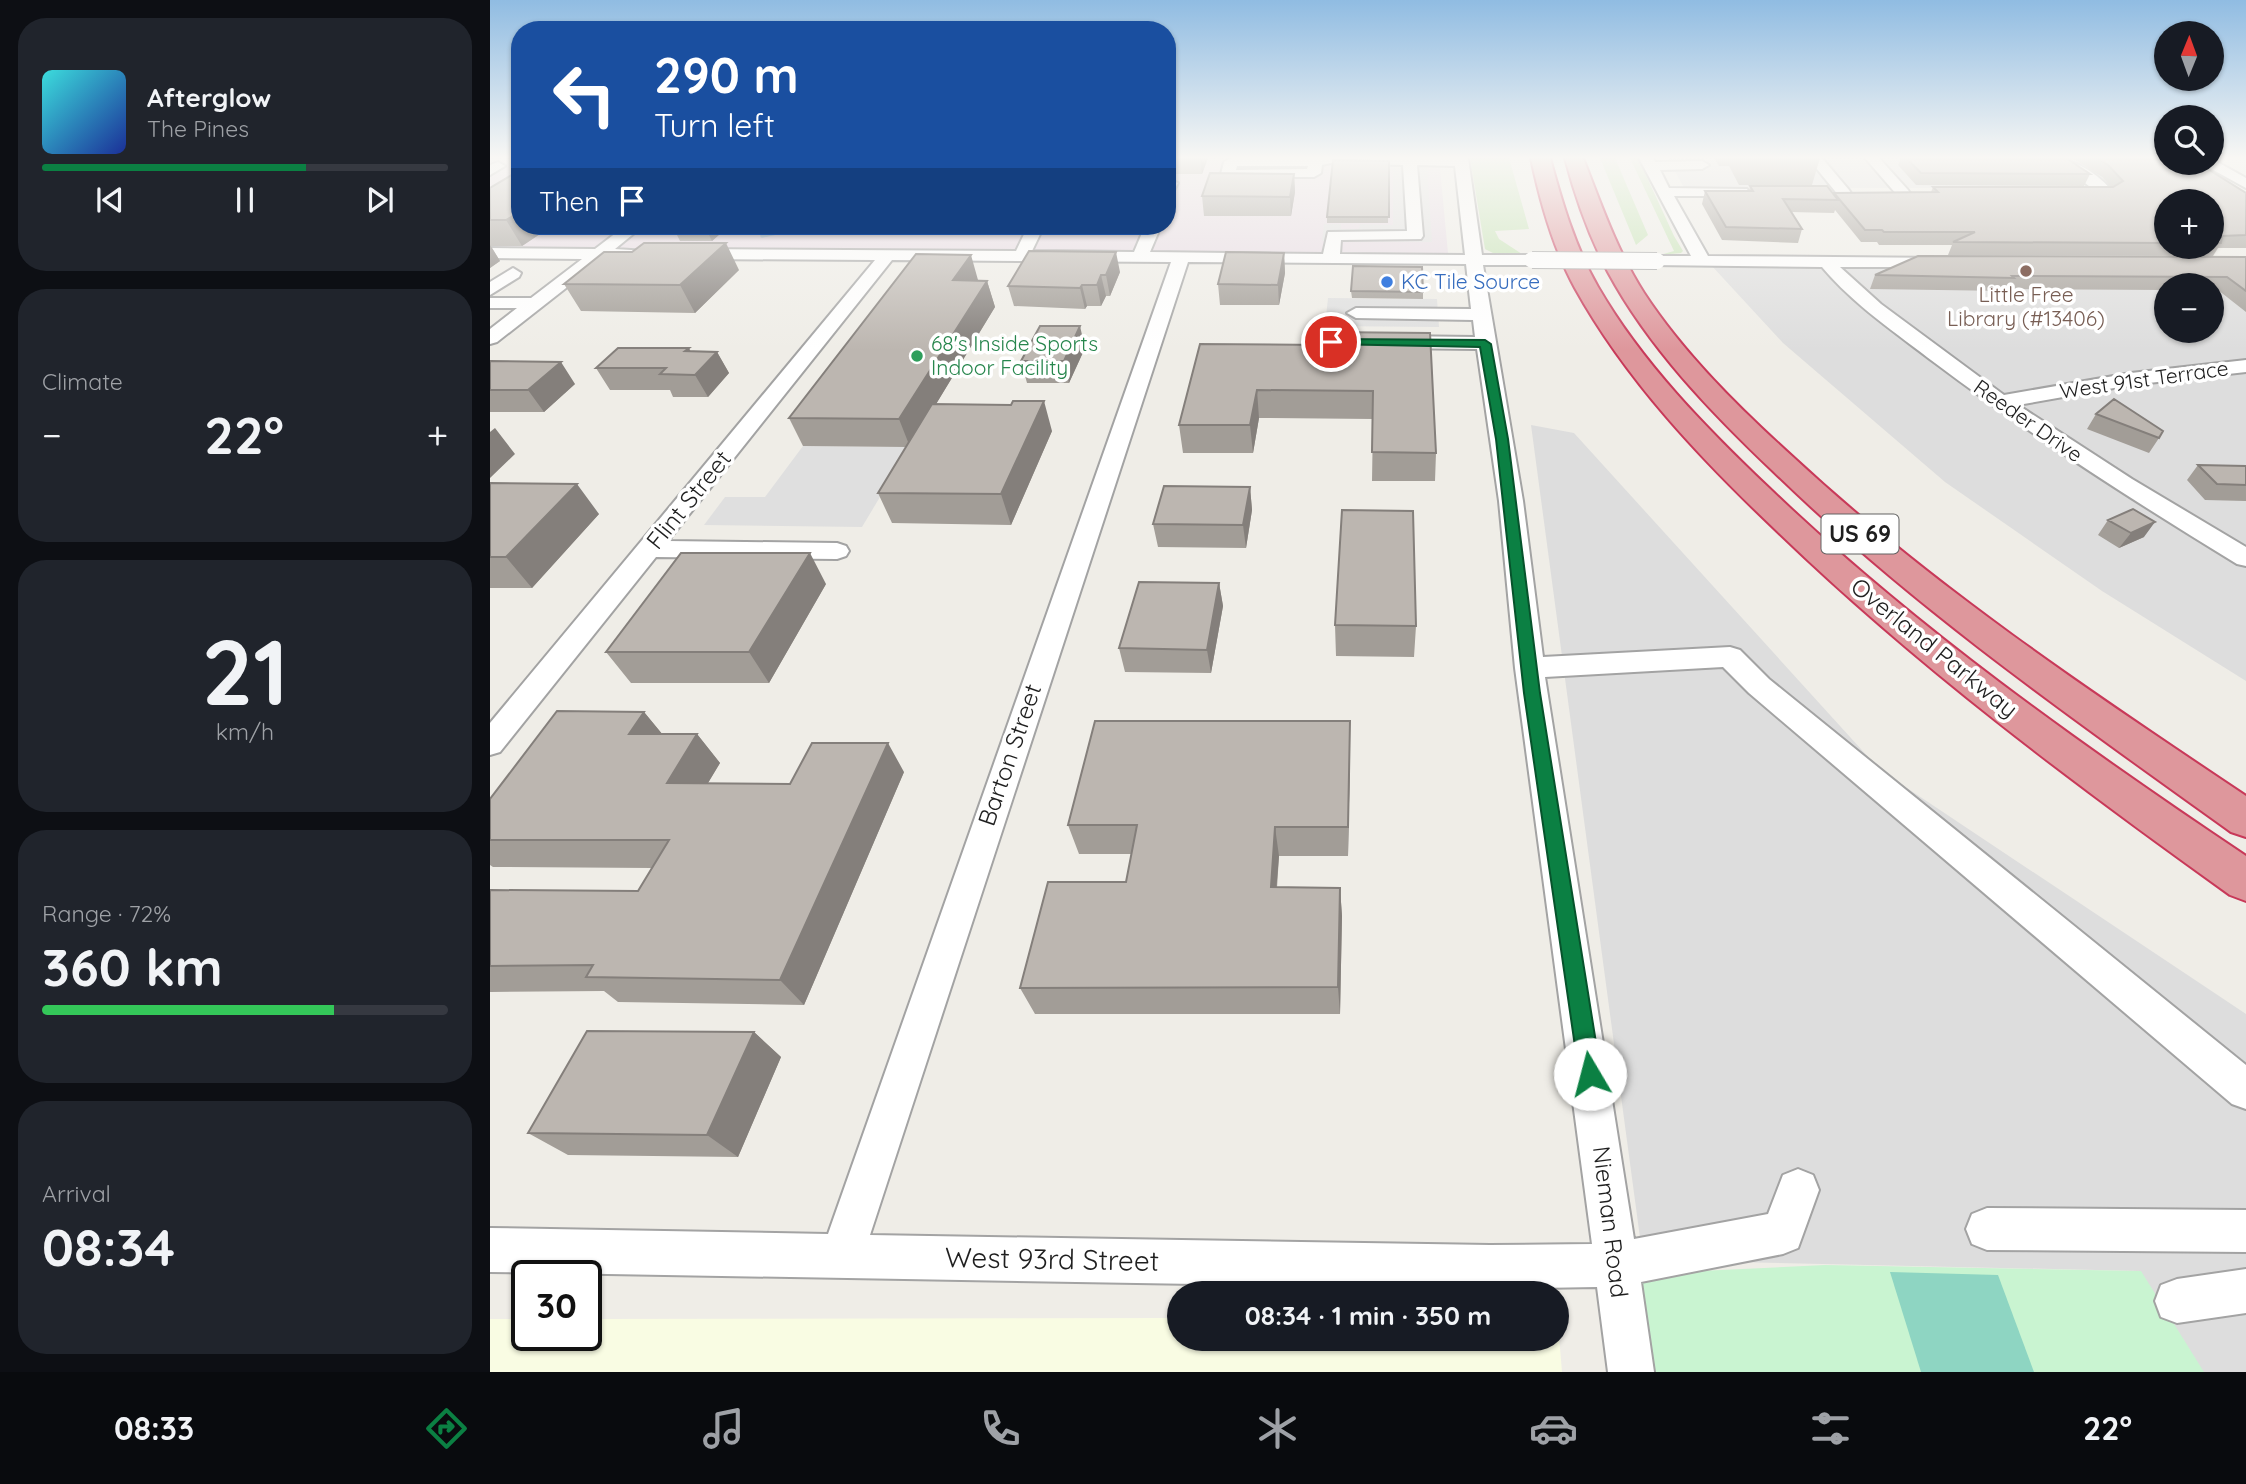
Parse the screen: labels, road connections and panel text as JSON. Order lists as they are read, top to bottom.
{
  "streets": {
    "highway": ["US 69", "Overland Parkway"],
    "street": [
      "West 91st Terrace",
      "Reeder Drive",
      "Flint Street",
      "Barton Street",
      "Nieman Road",
      "West 93rd Street"
    ]
  },
  "crossings": [
    ["West 91st Terrace", "Reeder Drive"],
    ["Barton Street", "West 93rd Street"],
    ["Nieman Road", "West 93rd Street"]
  ],
  "places": ["Little Free Library (#13406)", "KC Tile Source", "68's Inside Sports Indoor Facility"],
  "north": "top",
  "page": {
    "map_buttons": ["+", "−"],
    "turn": ["290 m", "Turn left"],
    "song": ["Afterglow", "The Pines"],
    "then": "Then",
    "tile": [
      "Climate",
      ["21", "km/h"],
      ["Range · 72%", "360 km"],
      ["Arrival", "08:34"]
    ],
    "heat": ["−", "22°", "+"],
    "limit": "30",
    "trip": "08:34 · 1 min · 350 m",
    "tabs": ["08:33", "22°"]
  }
}
